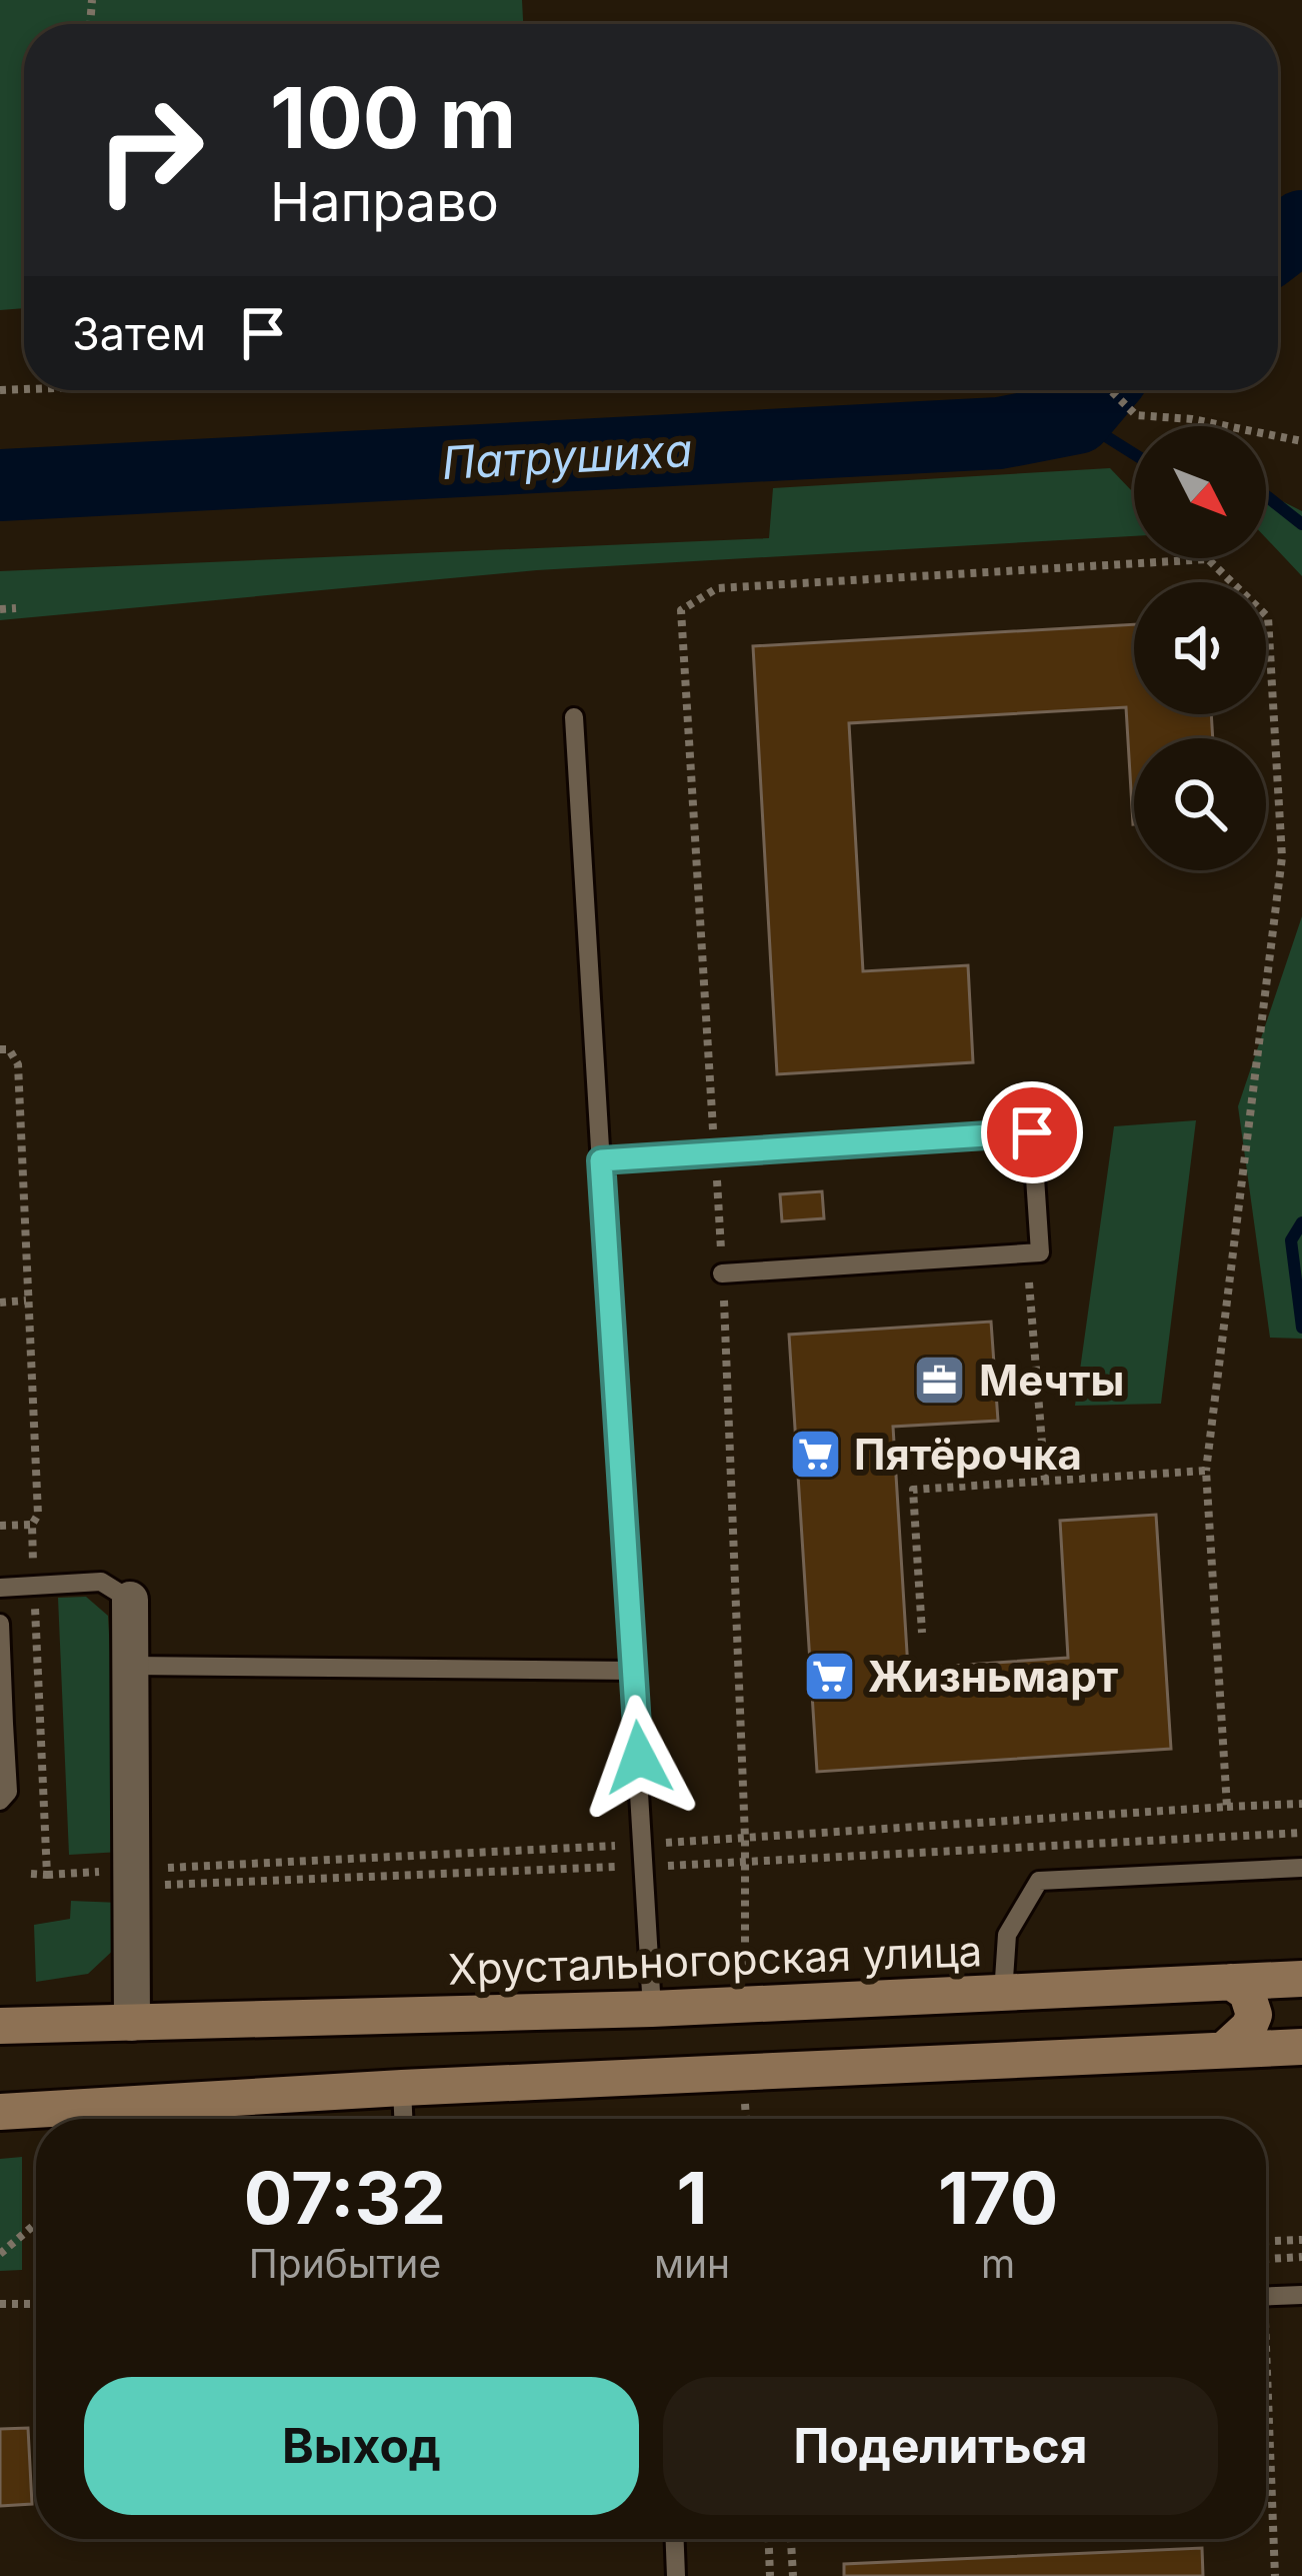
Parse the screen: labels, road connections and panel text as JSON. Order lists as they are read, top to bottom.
{
  "streets": {
    "street": ["Хрустальногорская улица"]
  },
  "water": ["Патрушиха"],
  "places": {
    "office": ["Мечты"],
    "supermarket": ["Пятёрочка", "Жизньмарт"]
  },
  "north": "bottom right",
  "page": {
    "turn": ["100 m", "Направо"],
    "then": "Затем",
    "eta": [
      "07:32",
      "Прибытие",
      "1",
      "мин",
      "170",
      "m"
    ],
    "buttons": ["Выход", "Поделиться"]
  }
}
